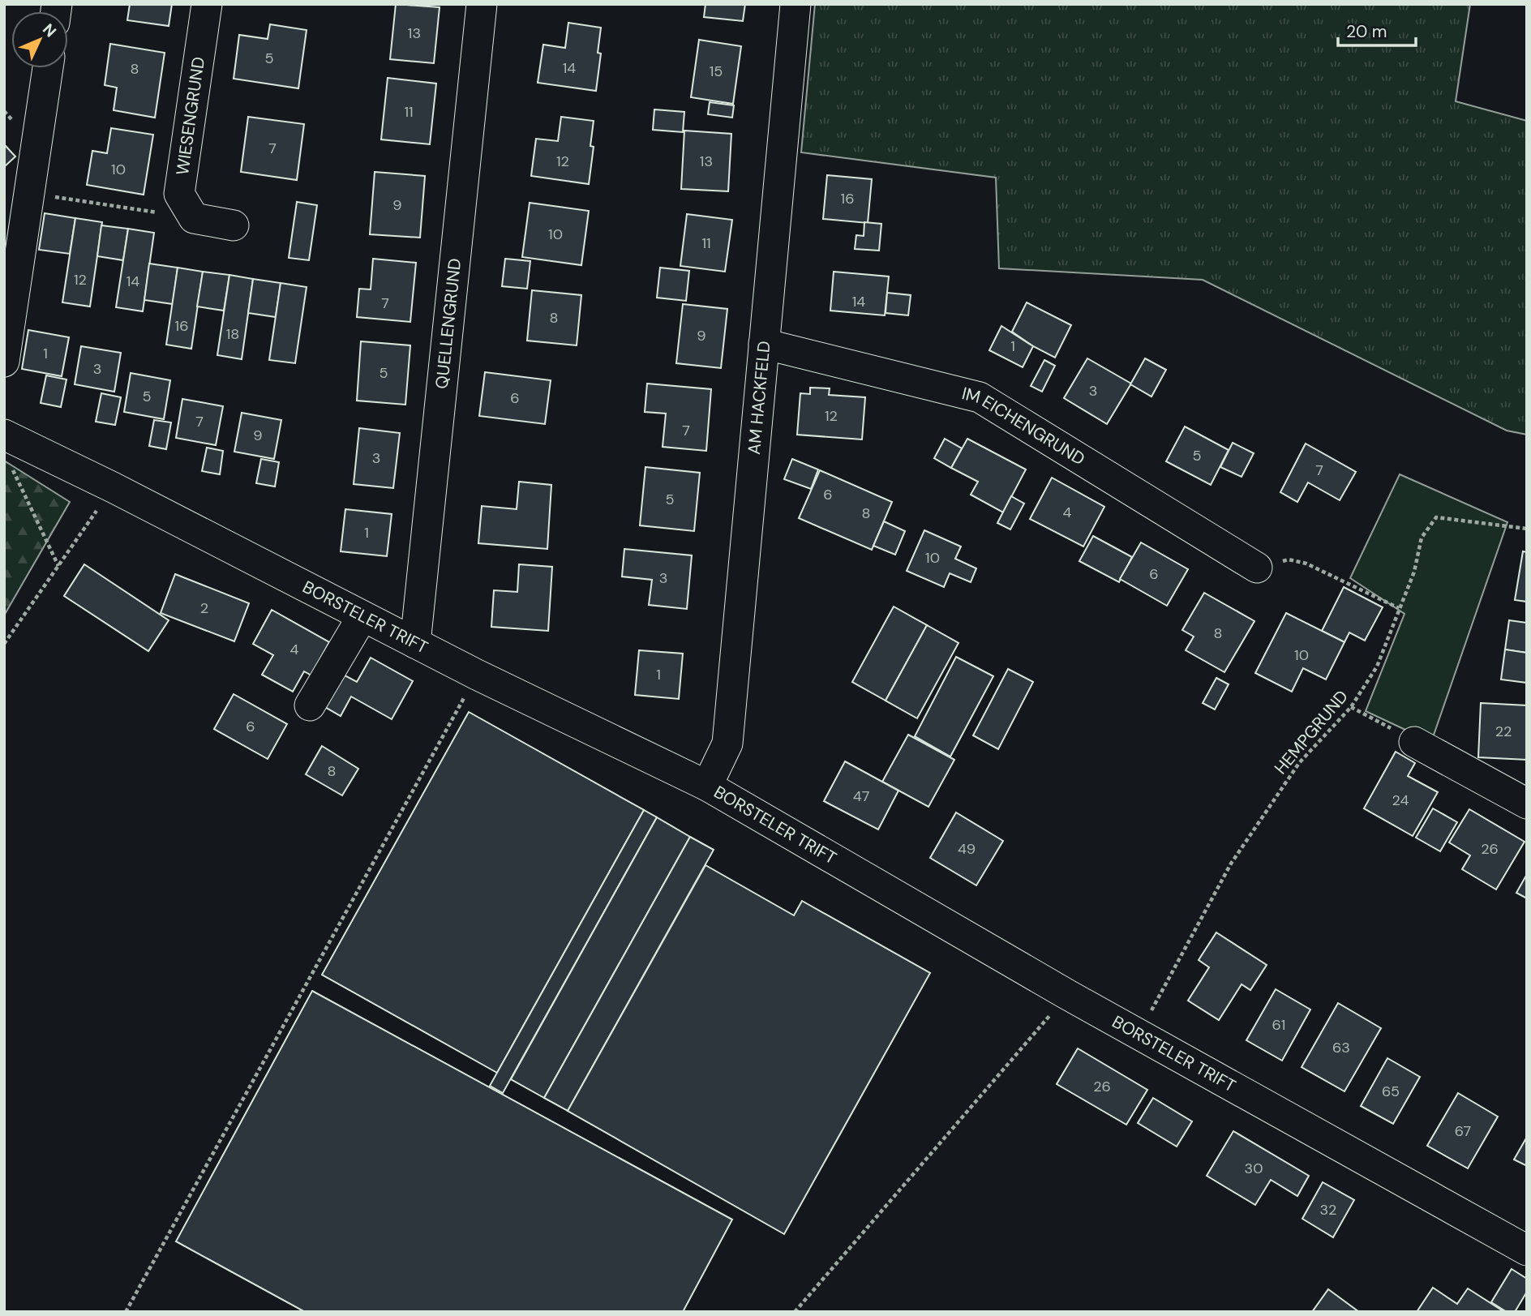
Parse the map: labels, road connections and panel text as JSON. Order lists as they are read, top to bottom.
{
  "streets": {
    "street": [
      "WIESENGRUND",
      "QUELLENGRUND",
      "AM HACKFELD",
      "IM EICHENGRUND",
      "BORSTELER TRIFT"
    ],
    "path": ["HEMPGRUND"]
  },
  "crossings": [
    ["QUELLENGRUND", "BORSTELER TRIFT"],
    ["AM HACKFELD", "IM EICHENGRUND"],
    ["AM HACKFELD", "BORSTELER TRIFT"],
    ["BORSTELER TRIFT", "HEMPGRUND"]
  ],
  "house_numbers": [
    "13",
    "5",
    "14",
    "8",
    "15",
    "11",
    "7",
    "12",
    "13",
    "10",
    "16",
    "9",
    "10",
    "11",
    "12",
    "14",
    "14",
    "7",
    "8",
    "16",
    "18",
    "9",
    "1",
    "1",
    "3",
    "5",
    "3",
    "5",
    "6",
    "12",
    "7",
    "7",
    "9",
    "5",
    "3",
    "7",
    "6",
    "5",
    "4",
    "8",
    "1",
    "10",
    "6",
    "3",
    "2",
    "8",
    "4",
    "10",
    "1",
    "6",
    "22",
    "8",
    "47",
    "24",
    "49",
    "26",
    "61",
    "63",
    "26",
    "65",
    "67",
    "30",
    "32"
  ],
  "scale_bar": "20 m",
  "north": "top right"
}
